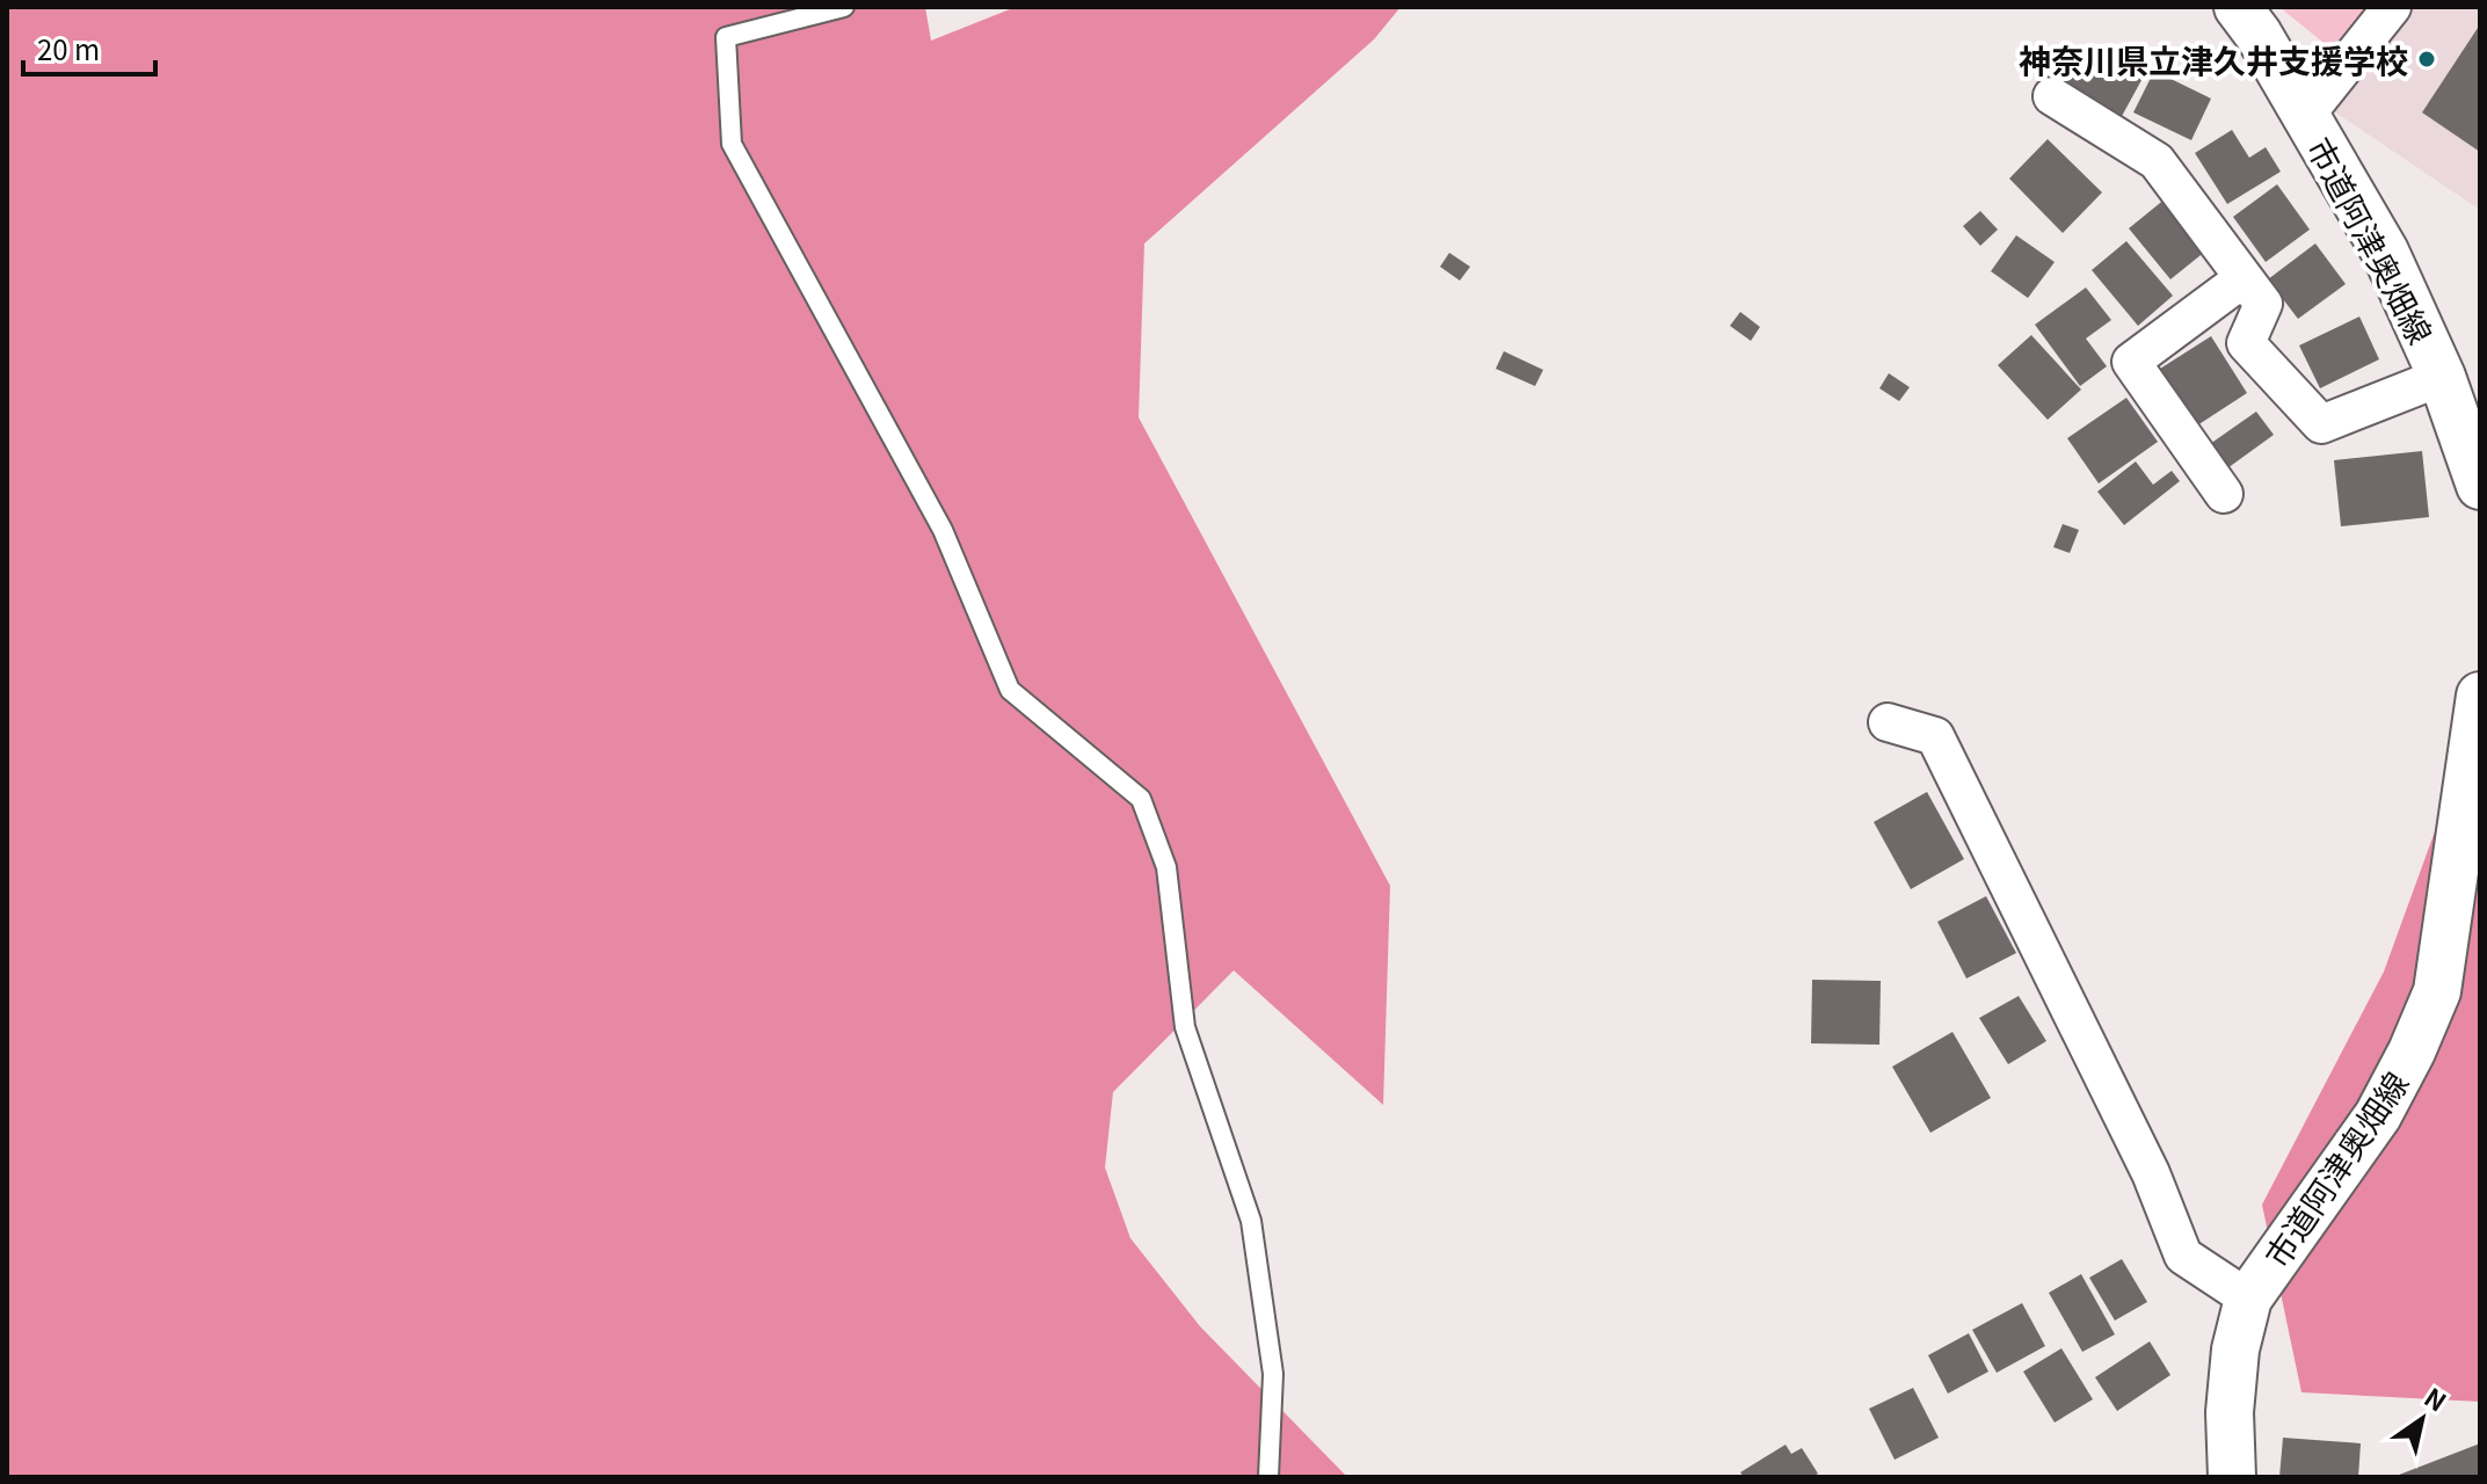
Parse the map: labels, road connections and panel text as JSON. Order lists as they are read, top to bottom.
{
  "streets": {
    "street": ["市道阿津奥畑線"]
  },
  "places": ["神奈川県立津久井支援学校"],
  "scale_bar": "20 m",
  "north": "top right"
}
